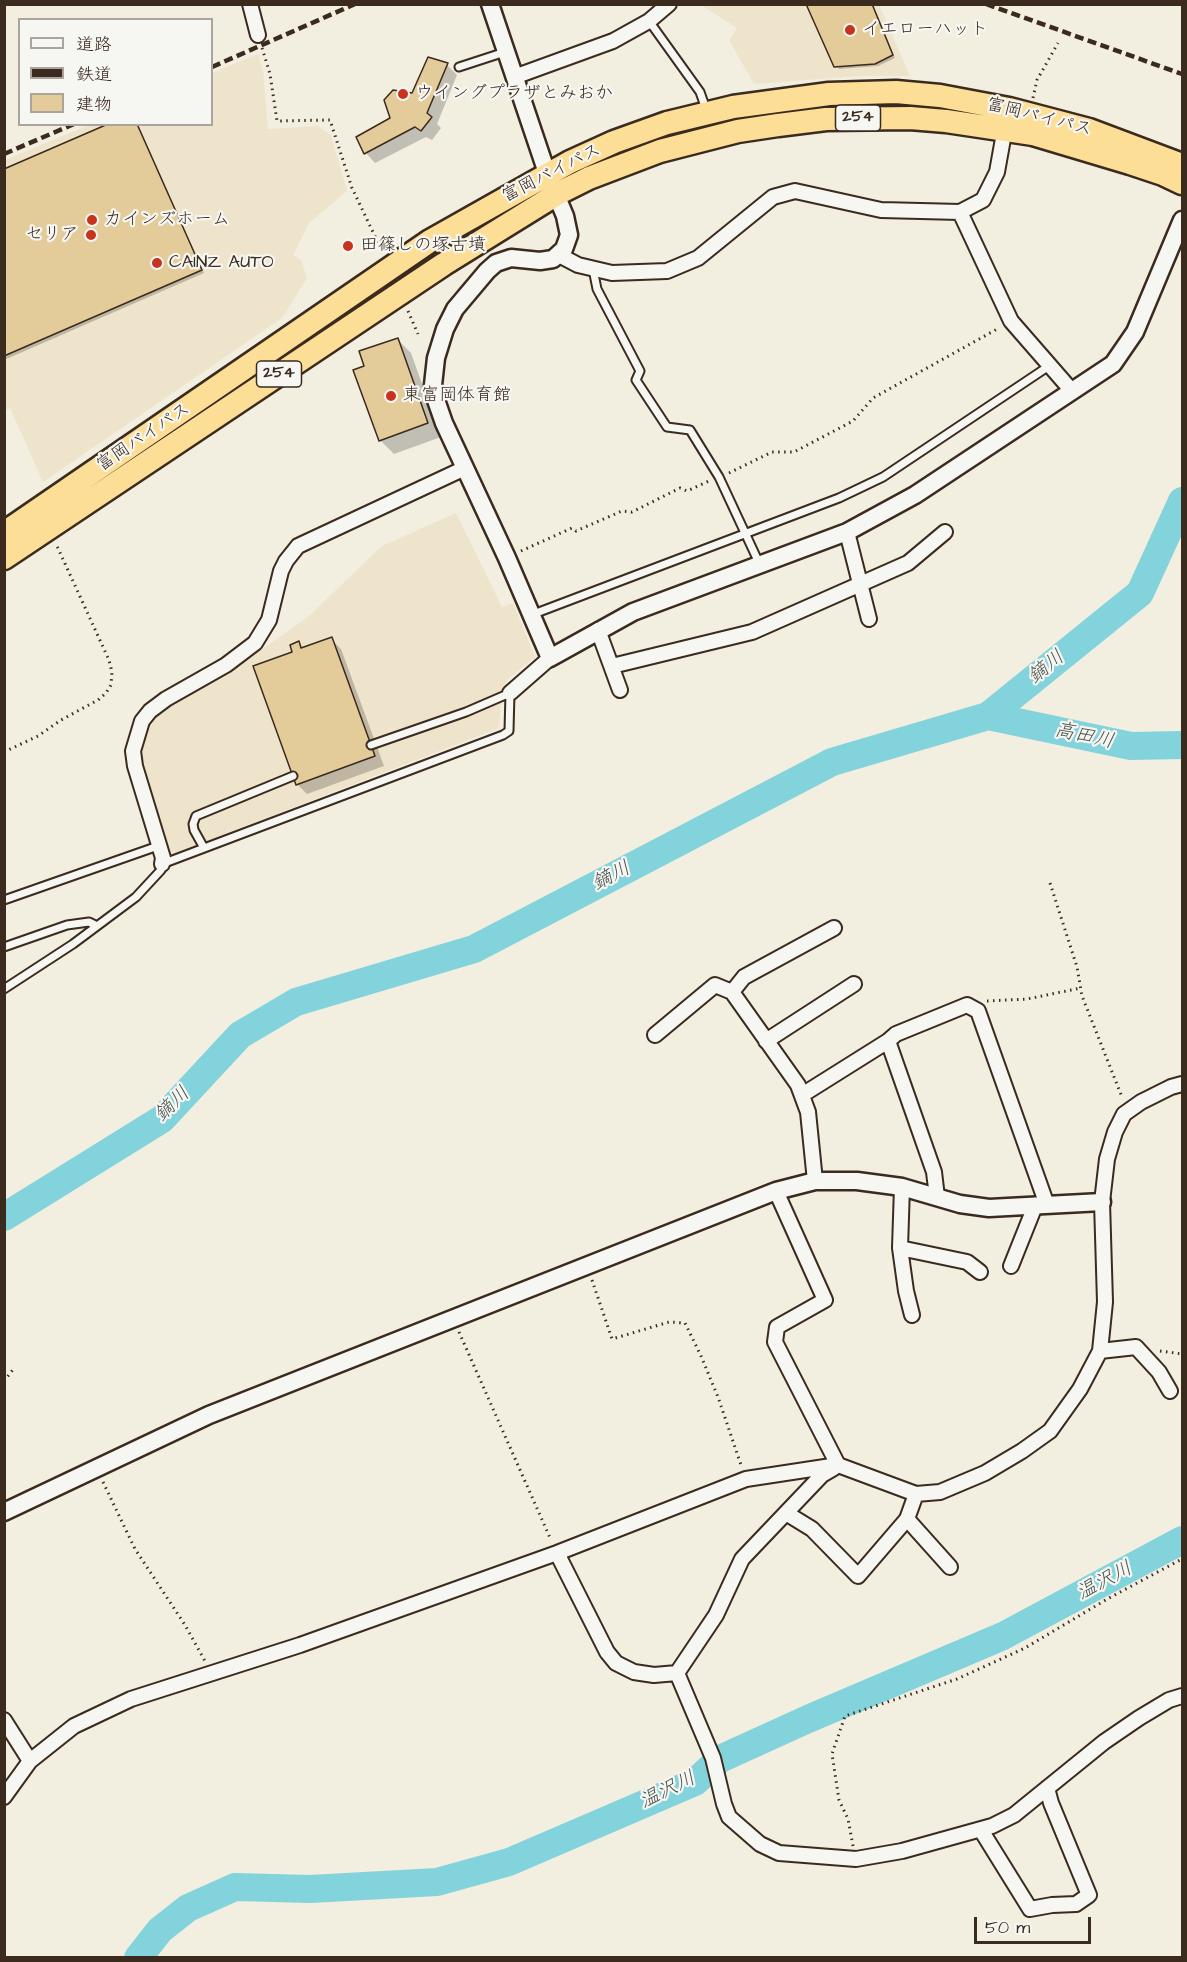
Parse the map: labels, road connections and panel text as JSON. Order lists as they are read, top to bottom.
{
  "streets": {
    "highway": ["254", "富岡バイパス"]
  },
  "water": ["鏑川", "高田川", "温沢川"],
  "places": [
    "イエローハット",
    "ウイングプラザとみおか",
    "カインズホーム",
    "セリア",
    "田篠しの塚古墳",
    "CAINZ AUTO",
    "東富岡体育館"
  ],
  "legend": ["道路", "鉄道", "建物"],
  "scale_bar": "50 m"
}
